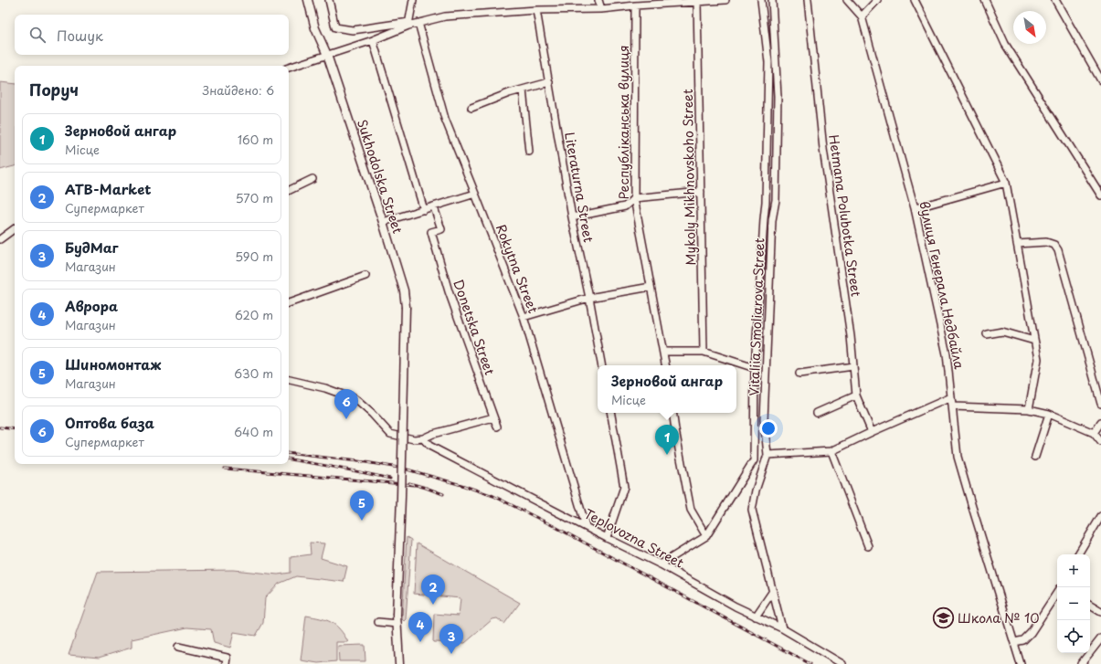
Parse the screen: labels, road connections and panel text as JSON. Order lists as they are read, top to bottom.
{
  "streets": {
    "main road": ["Sukhodolska Street"],
    "street": [
      "Республіканська вулиця",
      "Mykoly Mikhnovskoho Street",
      "Literaturna Street",
      "Hetmana Polubotka Street",
      "Rokytna Street",
      "вулиця Генерала Недбайла",
      "Vitaliia Smoliarova Street",
      "Teplovozna Street"
    ]
  },
  "crossings": [
    ["Rokytna Street", "Teplovozna Street"],
    ["Vitaliia Smoliarova Street", "Teplovozna Street"]
  ],
  "places": {
    "school or university": ["Школа № 10"]
  },
  "north": "bottom right",
  "page": {
    "search": "Пошук",
    "heading": ["Поруч", "Знайдено: 6"],
    "list": [
      {
        "mark": "1",
        "name": "Зерновой ангар",
        "note": "Місце",
        "value": "160 m"
      },
      {
        "mark": "2",
        "name": "ATB-Market",
        "note": "Супермаркет",
        "value": "570 m"
      },
      {
        "mark": "3",
        "name": "БудМаг",
        "note": "Магазин",
        "value": "590 m"
      },
      {
        "mark": "4",
        "name": "Аврора",
        "note": "Магазин",
        "value": "620 m"
      },
      {
        "mark": "5",
        "name": "Шиномонтаж",
        "note": "Магазин",
        "value": "630 m"
      },
      {
        "mark": "6",
        "name": "Оптова база",
        "note": "Супермаркет",
        "value": "640 m"
      }
    ],
    "popup": ["Зерновой ангар", "Місце"],
    "pins": [
      "6",
      "1",
      "5",
      "2",
      "4",
      "3"
    ],
    "map_buttons": ["+", "−"]
  }
}
